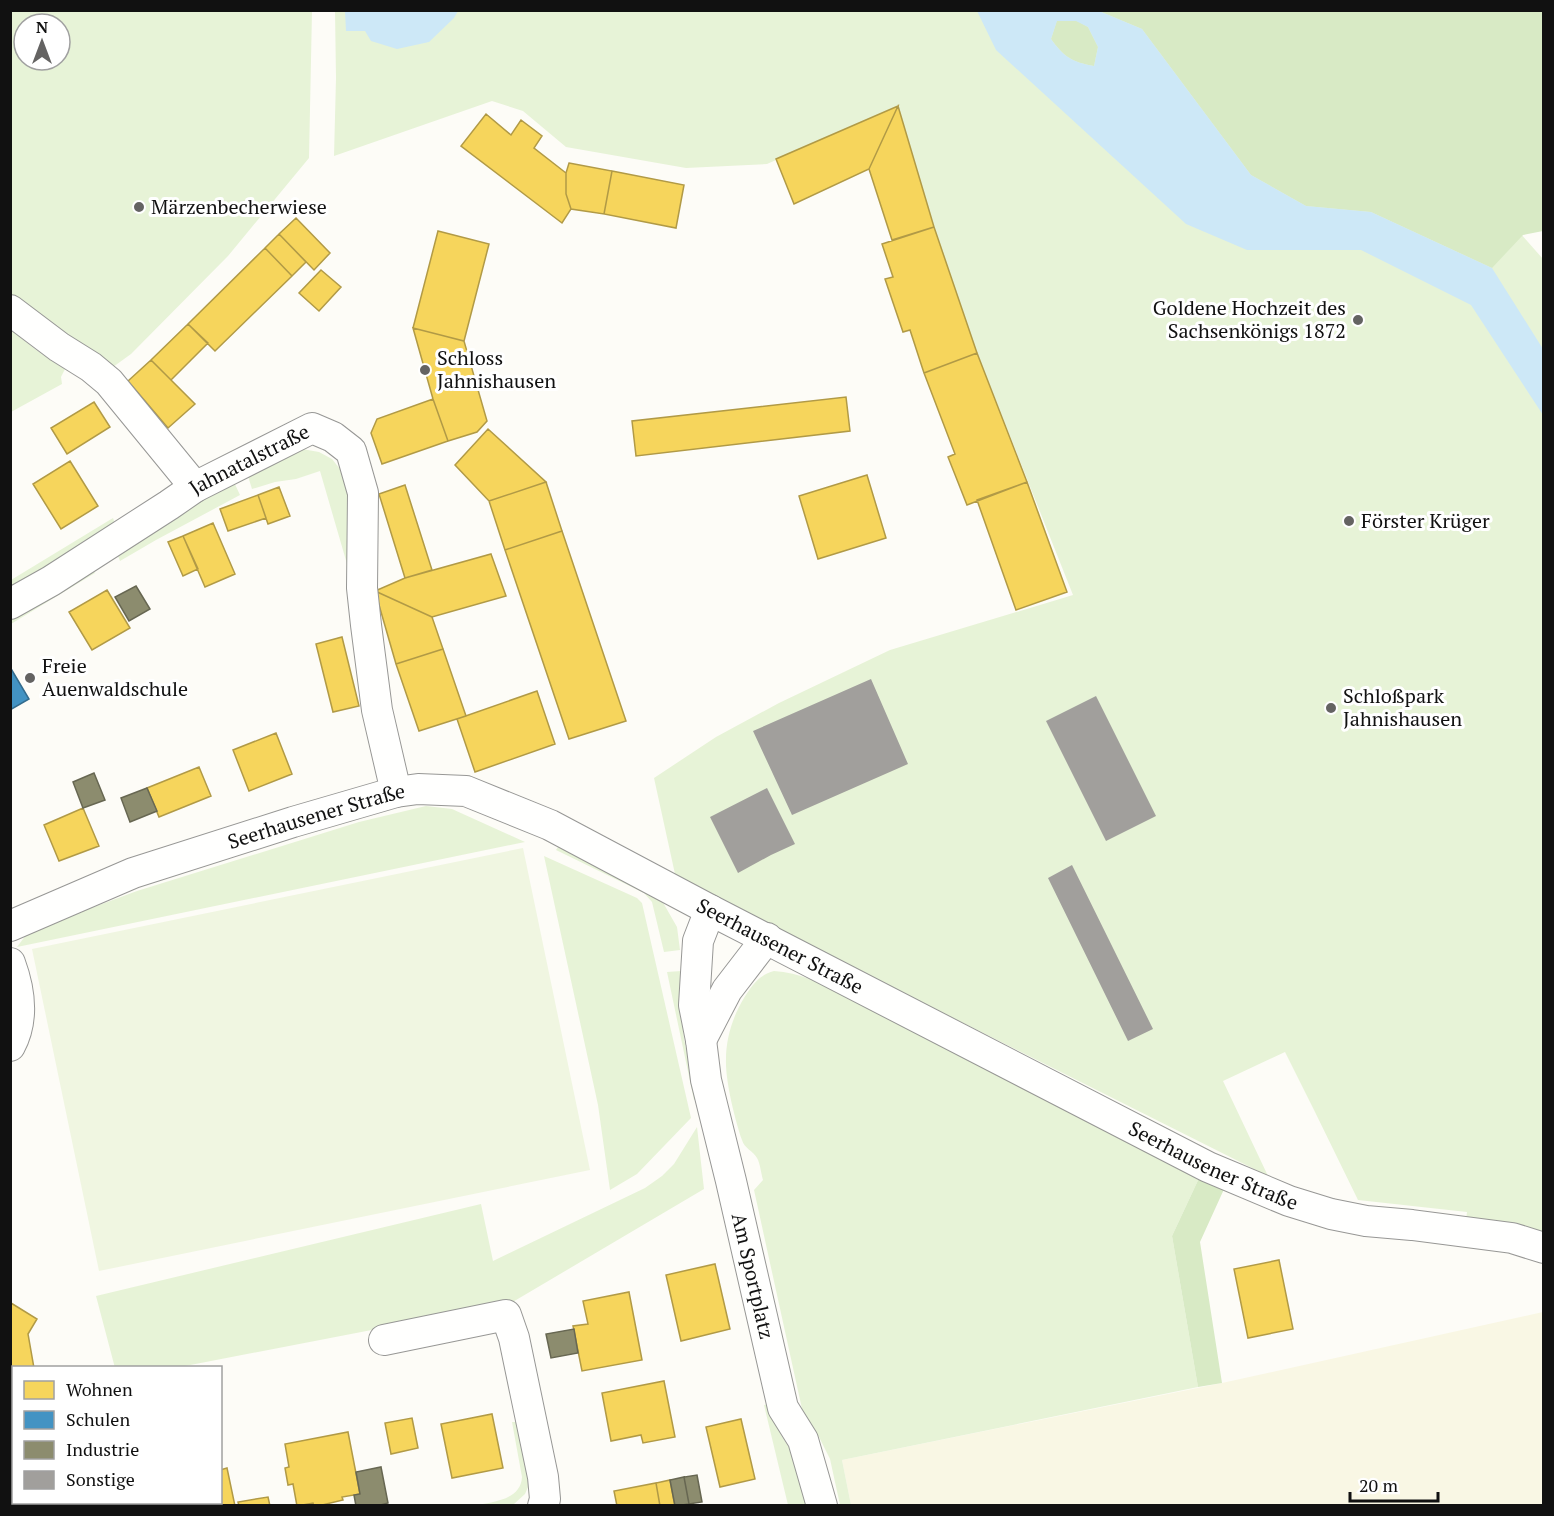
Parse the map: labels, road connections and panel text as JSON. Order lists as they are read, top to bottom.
{
  "streets": {
    "street": ["Jahnatalstraße", "Seerhausener Straße", "Am Sportplatz"]
  },
  "crossings": [
    ["Jahnatalstraße", "Seerhausener Straße"],
    ["Seerhausener Straße", "Am Sportplatz"]
  ],
  "places": [
    "Märzenbecherwiese",
    "Goldene Hochzeit des Sachsenkönigs 1872",
    "Schloss Jahnishausen",
    "Förster Krüger",
    "Freie Auenwaldschule",
    "Schloßpark Jahnishausen"
  ],
  "legend": [
    "Wohnen",
    "Schulen",
    "Industrie",
    "Sonstige"
  ],
  "scale_bar": "20 m",
  "north": "top"
}
